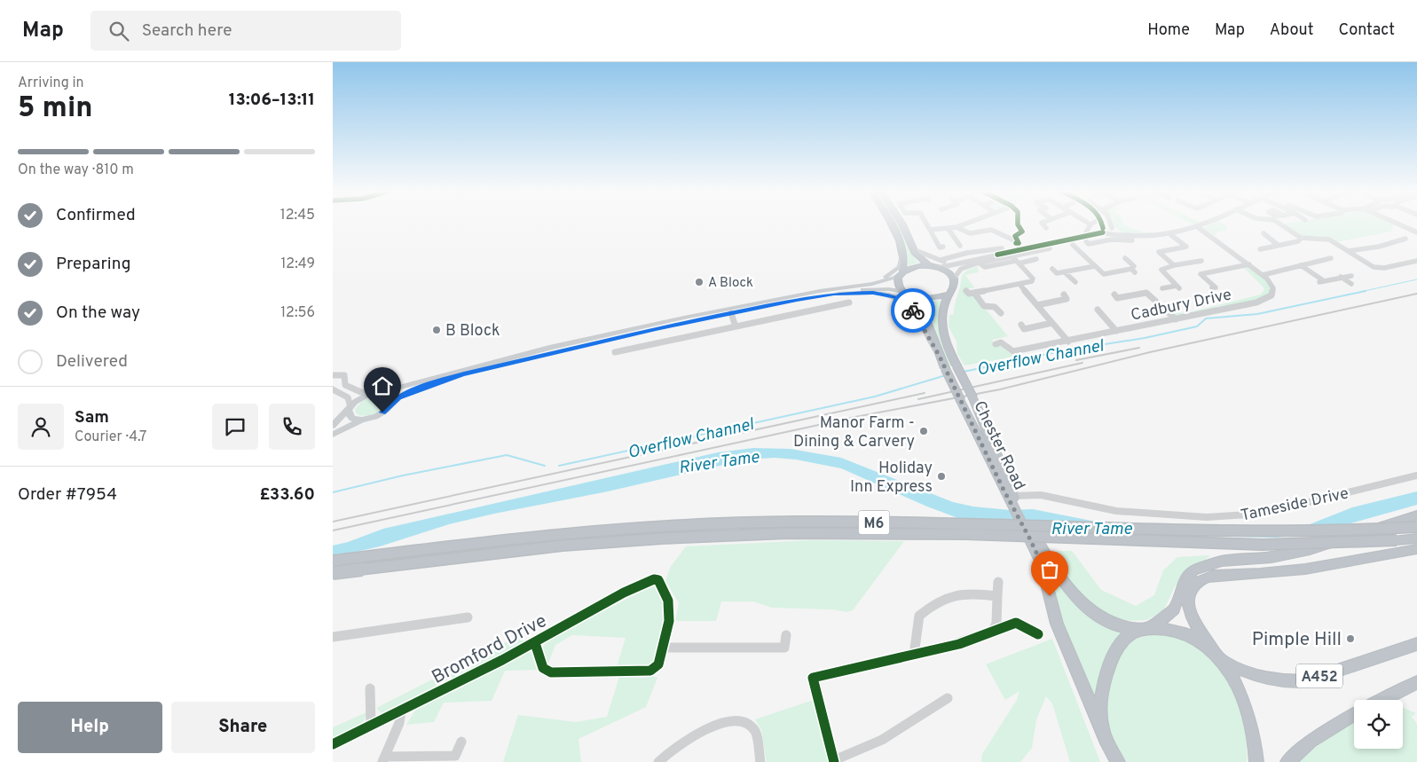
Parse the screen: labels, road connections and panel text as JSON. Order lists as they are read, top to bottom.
{
  "streets": {
    "highway": ["Chester Road", "M6", "A452"],
    "street": ["Cadbury Drive", "Tameside Drive", "Bromford Drive"]
  },
  "crossings": [
    ["Chester Road", "Tameside Drive"]
  ],
  "water": ["Overflow Channel", "River Tame"],
  "places": [
    "A Block",
    "B Block",
    "Manor Farm - Dining & Carvery",
    "Holiday Inn Express",
    "Pimple Hill"
  ],
  "page": {
    "header": "Map",
    "search": "Search here",
    "nav": [
      "Home",
      "Map",
      "About",
      "Contact"
    ],
    "heading": ["5 min", "Arriving in", "13:06–13:11"],
    "panel": [
      "Sam",
      "Courier · 4.7",
      "Order #7954",
      "£33.60"
    ],
    "bar": "On the way · 810 m",
    "list": [
      ["Confirmed", "12:45"],
      ["Preparing", "12:49"],
      ["On the way", "12:56"],
      "Delivered"
    ],
    "buttons": ["Help", "Share"]
  }
}
